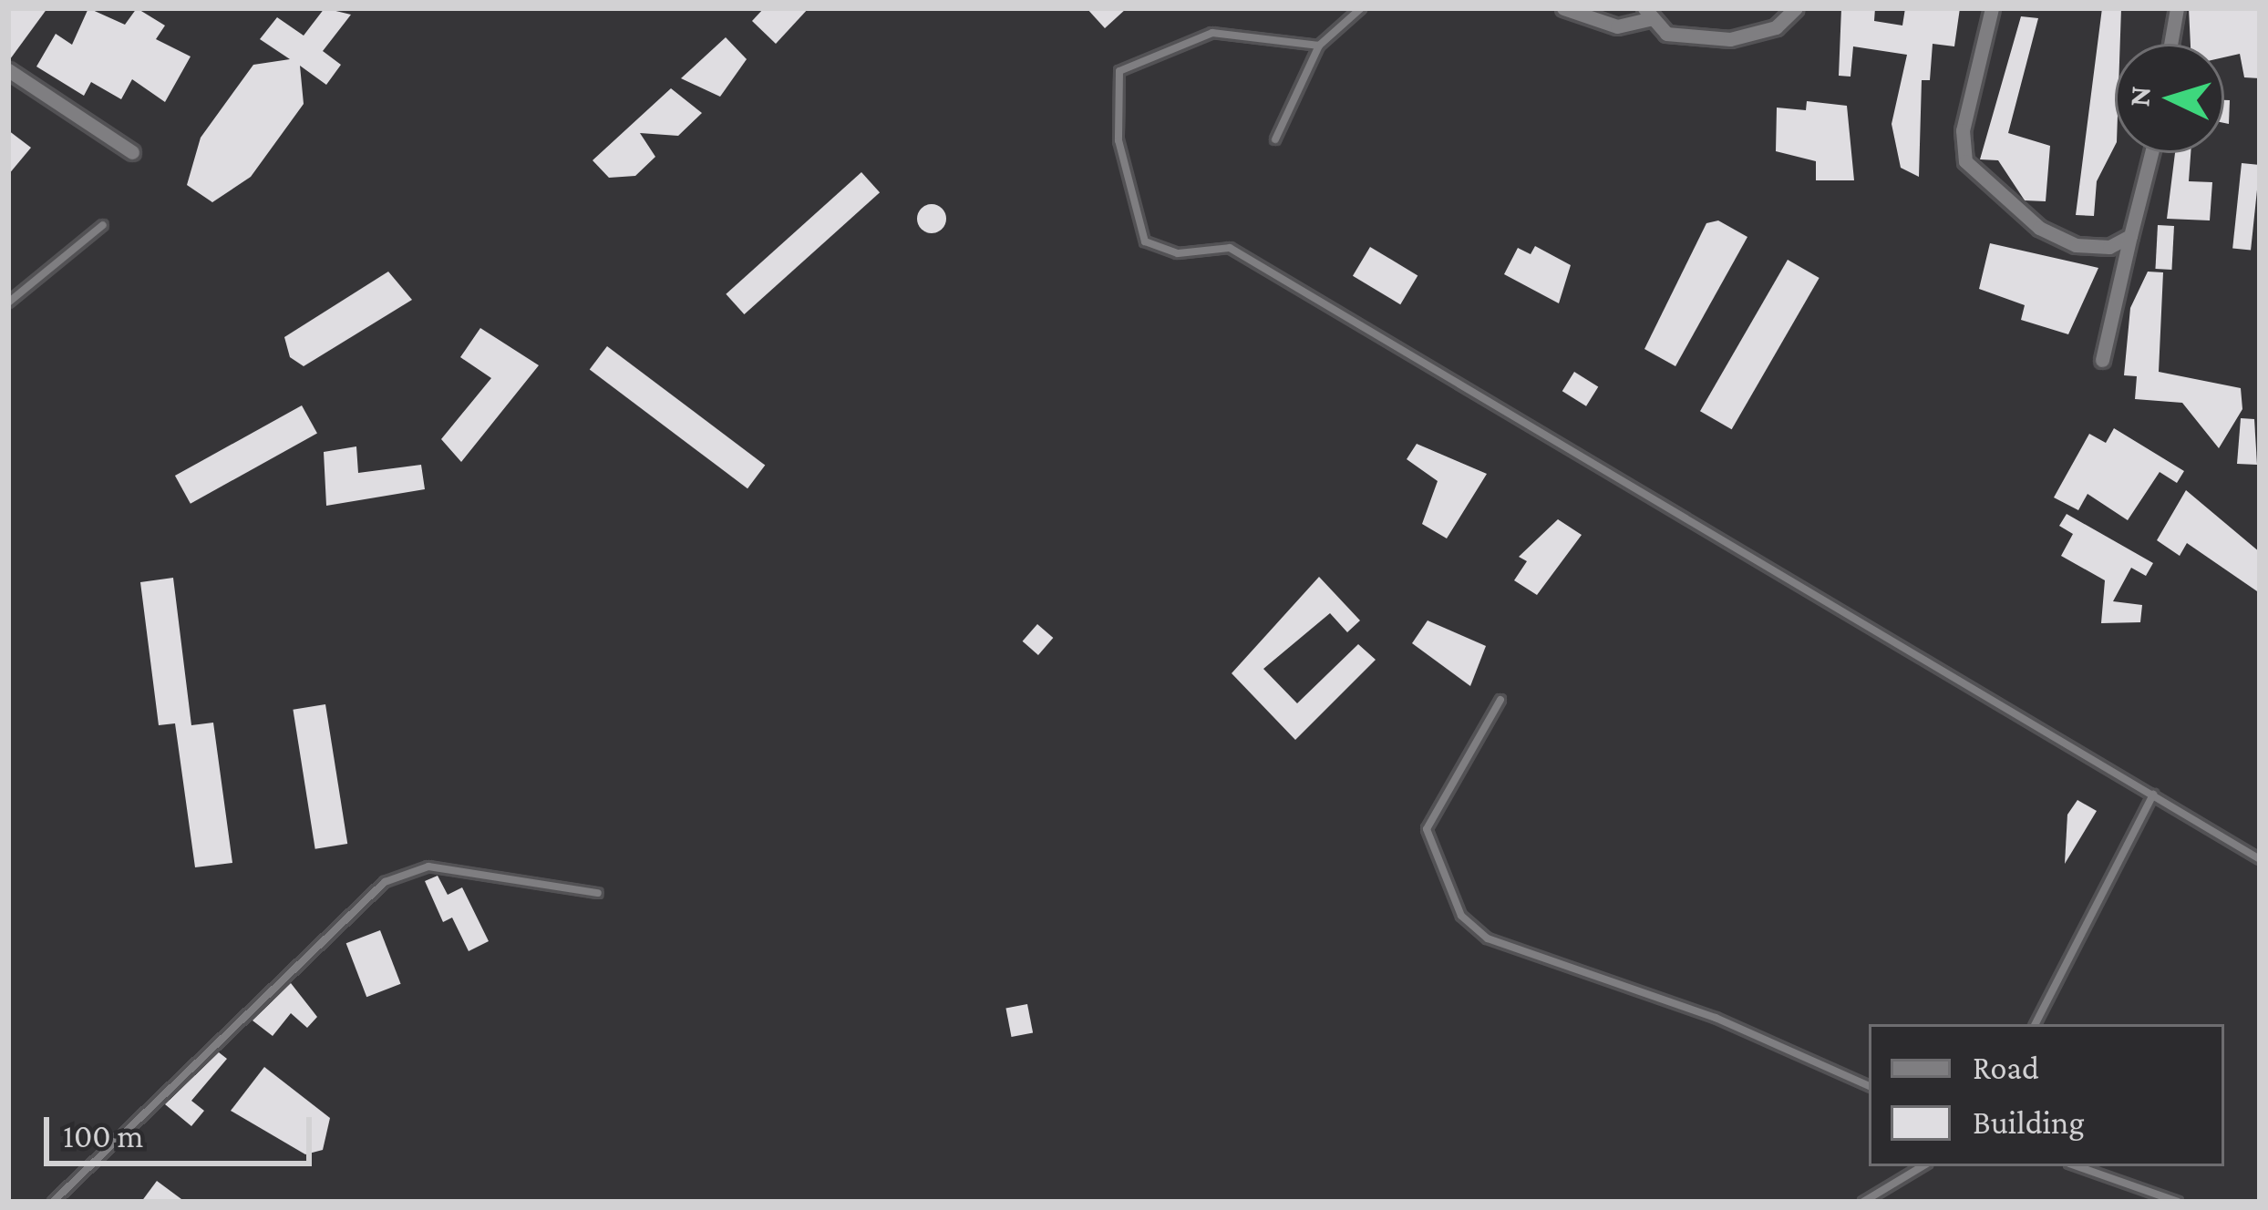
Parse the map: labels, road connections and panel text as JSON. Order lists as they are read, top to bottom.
{
  "legend": ["Road", "Building"],
  "scale_bar": "100 m",
  "north": "left"
}
